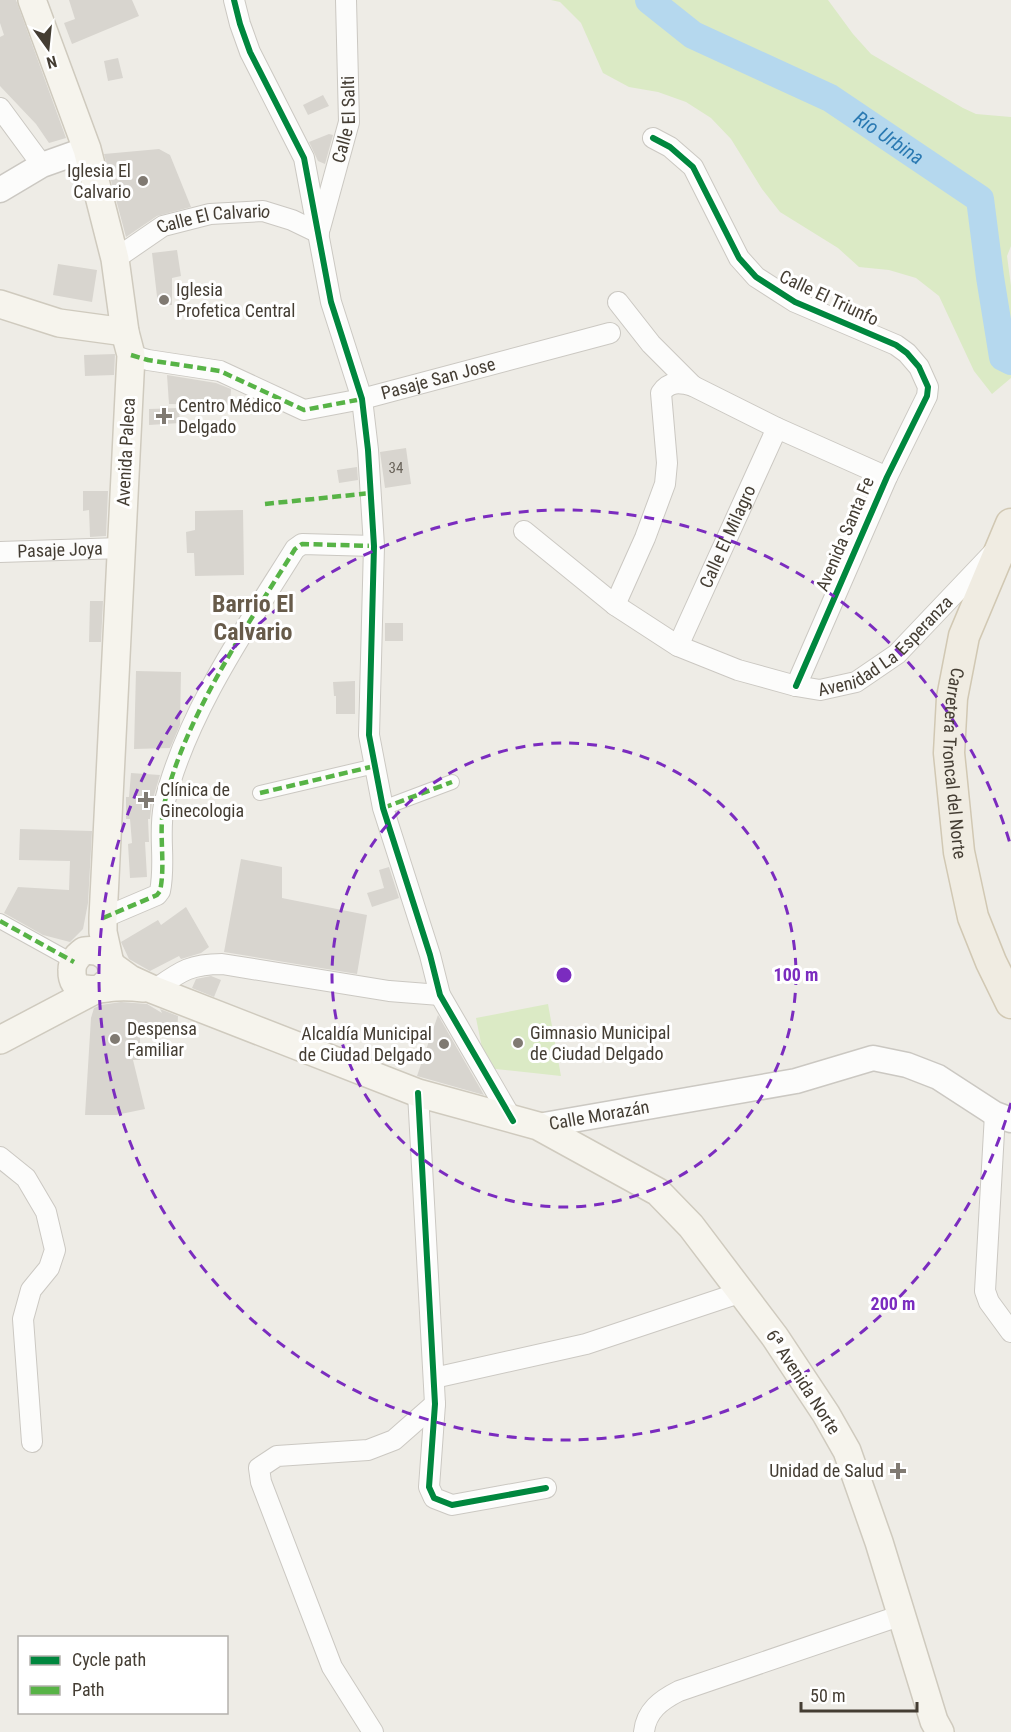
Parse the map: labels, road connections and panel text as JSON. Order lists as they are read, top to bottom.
{
  "streets": {
    "main road": [
      "Avenida Paleca",
      "Carretera Troncal del Norte",
      "Calle Morazán",
      "6ª Avenida Norte"
    ],
    "street": [
      "Calle El Salti",
      "Calle El Calvario",
      "Calle El Triunfo",
      "Pasaje San Jose",
      "Avenida Santa Fe",
      "Calle El Milagro",
      "Pasaje Joya",
      "Avenidad La Esperanza"
    ]
  },
  "crossings": [
    ["Calle El Salti", "Calle El Calvario"],
    ["Calle El Calvario", "Avenida Paleca"],
    ["Calle El Triunfo", "Avenida Santa Fe"],
    ["Pasaje San Jose", "Avenida Paleca"],
    ["Avenida Paleca", "Pasaje Joya"],
    ["Avenida Paleca", "Calle Morazán"],
    ["Avenida Santa Fe", "Avenidad La Esperanza"],
    ["Calle El Milagro", "Avenidad La Esperanza"],
    ["Avenidad La Esperanza", "Carretera Troncal del Norte"],
    ["Calle Morazán", "6ª Avenida Norte"]
  ],
  "districts": ["Barrio El Calvario"],
  "water": ["Río Urbina"],
  "places": {
    "other": [
      "Iglesia El Calvario",
      "Iglesia Profetica Central",
      "Despensa Familiar",
      "Gimnasio Municipal de Ciudad Delgado",
      "Alcaldía Municipal de Ciudad Delgado"
    ],
    "health": ["Centro Médico Delgado", "Clínica de Ginecologia", "Unidad de Salud"]
  },
  "house_numbers": ["34"],
  "legend": ["Cycle path", "Path"],
  "scale_bar": "50 m",
  "north": "bottom",
  "rings": ["100 m", "200 m"]
}
